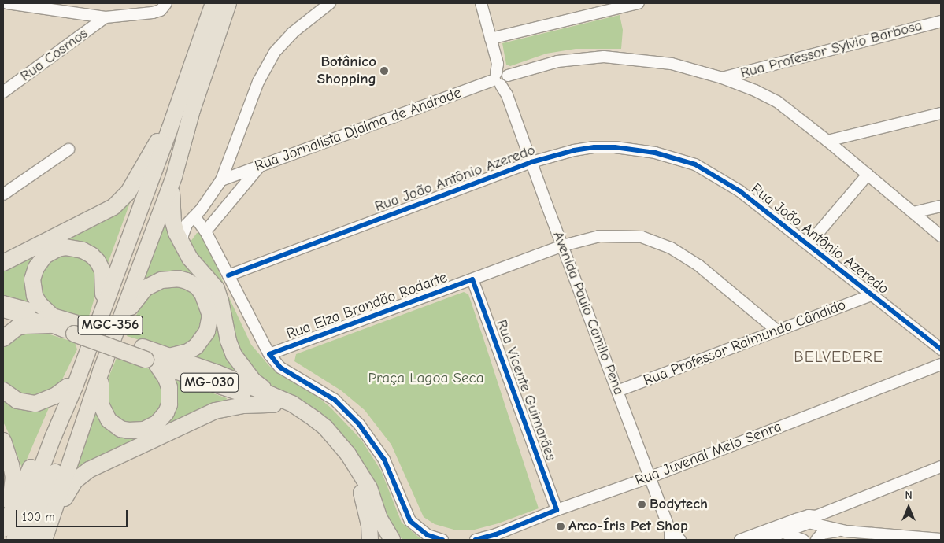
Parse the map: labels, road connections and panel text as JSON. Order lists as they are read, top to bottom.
{
  "streets": {
    "highway": ["MGC-356", "MG-030"],
    "street": [
      "Rua Professor Sylvio Barbosa",
      "Rua Cosmos",
      "Rua Jornalista Djalma de Andrade",
      "Rua João Antônio Azeredo",
      "Rua Elza Brandão Rodarte",
      "Avenida Paulo Camilo Pena",
      "Rua Professor Raimundo Cândido",
      "Rua Vicente Guimarães",
      "Rua Juvenal Melo Senra"
    ]
  },
  "crossings": [
    ["Rua Professor Sylvio Barbosa", "Rua Jornalista Djalma de Andrade"],
    ["Rua Jornalista Djalma de Andrade", "Avenida Paulo Camilo Pena"],
    ["Rua João Antônio Azeredo", "Avenida Paulo Camilo Pena"],
    ["Rua João Antônio Azeredo", "Rua Professor Raimundo Cândido"],
    ["Rua Elza Brandão Rodarte", "Avenida Paulo Camilo Pena"],
    ["Rua Elza Brandão Rodarte", "Rua Professor Raimundo Cândido"],
    ["Rua Elza Brandão Rodarte", "Rua Vicente Guimarães"],
    ["Avenida Paulo Camilo Pena", "Rua Professor Raimundo Cândido"],
    ["Avenida Paulo Camilo Pena", "Rua Juvenal Melo Senra"],
    ["Rua Vicente Guimarães", "Rua Juvenal Melo Senra"]
  ],
  "districts": ["BELVEDERE"],
  "parks": ["Praça Lagoa Seca"],
  "places": ["Botânico Shopping", "Bodytech", "Arco-Íris Pet Shop"],
  "scale_bar": "100 m",
  "north": "top"
}
